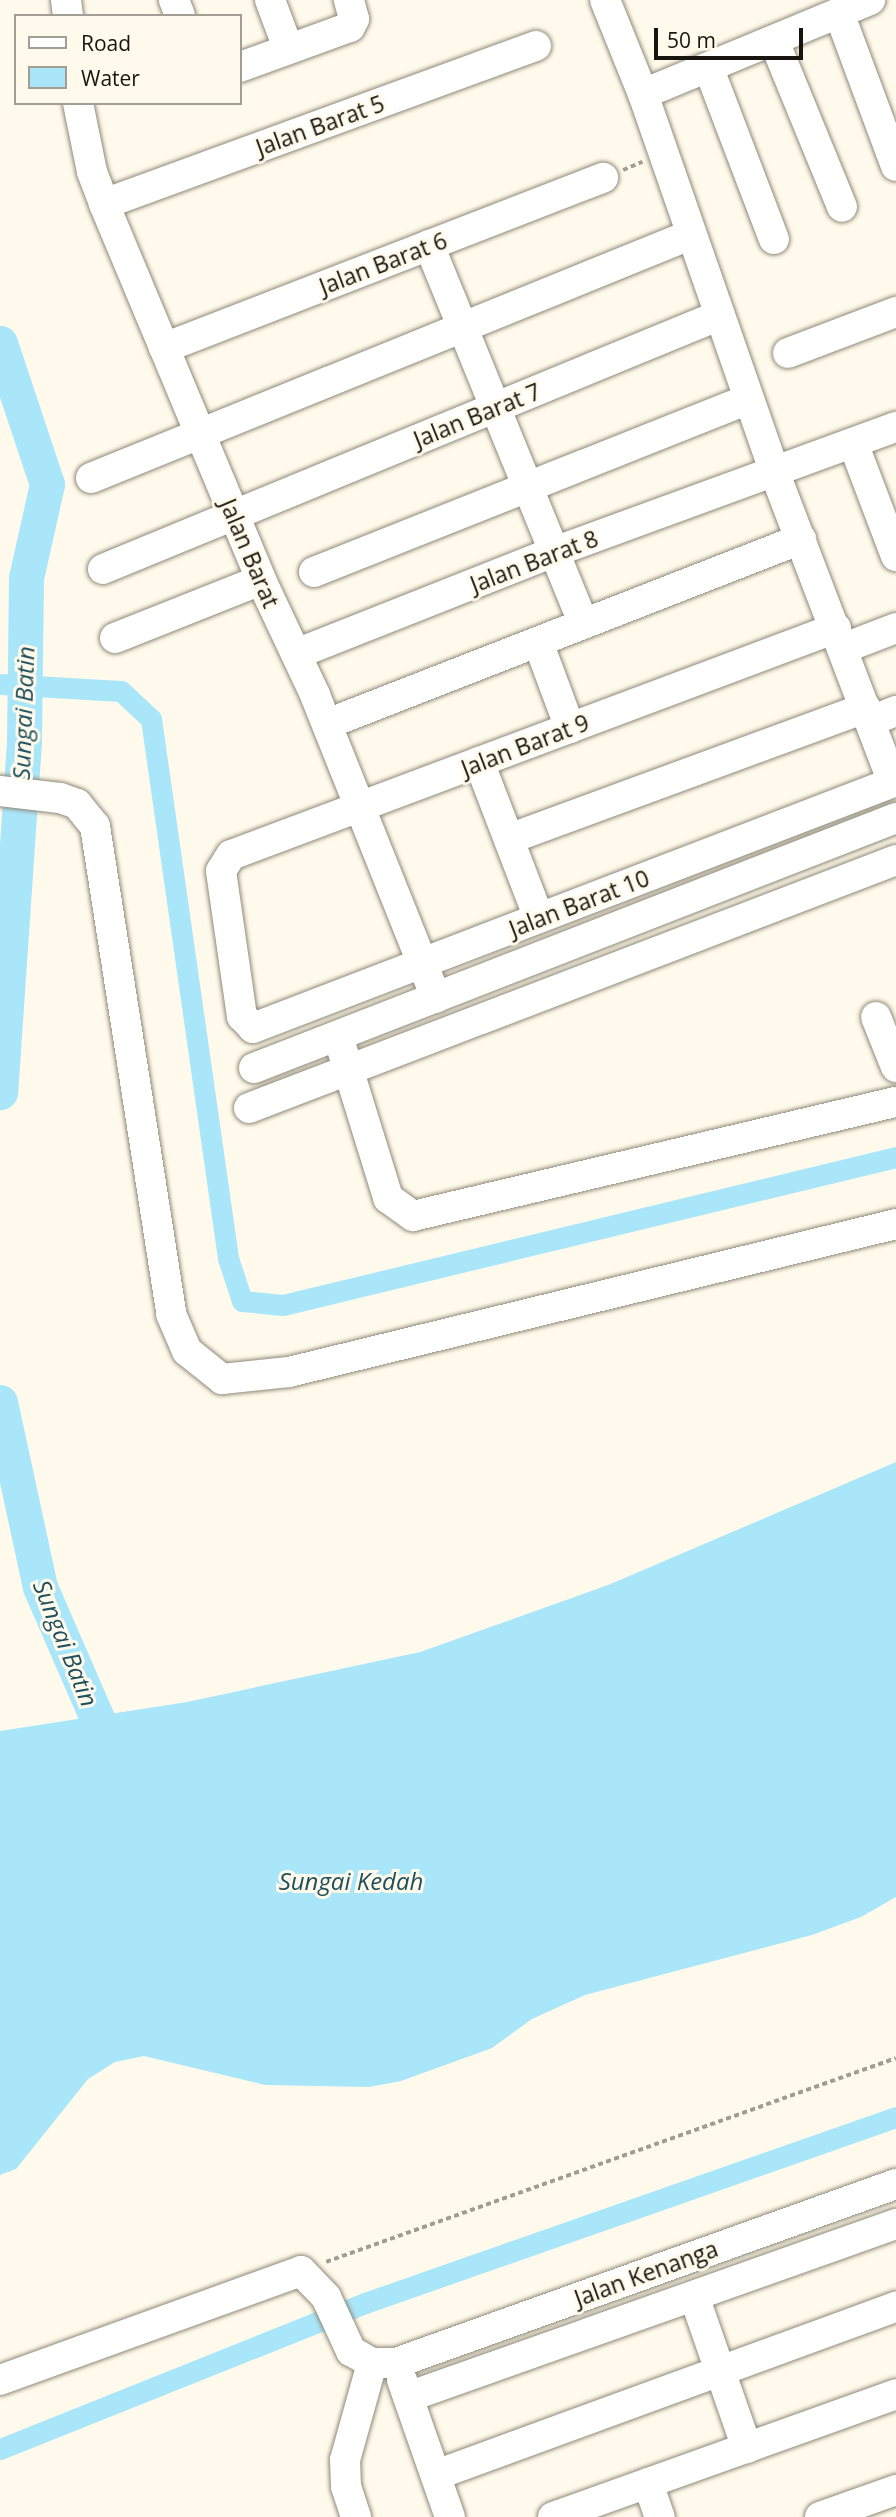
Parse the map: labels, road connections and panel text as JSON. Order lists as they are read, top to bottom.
{
  "streets": {
    "street": [
      "Jalan Barat 5",
      "Jalan Barat 6",
      "Jalan Barat 7",
      "Jalan Barat",
      "Jalan Barat 8",
      "Jalan Barat 9",
      "Jalan Barat 10",
      "Jalan Kenanga"
    ]
  },
  "crossings": [
    ["Jalan Barat 5", "Jalan Barat"],
    ["Jalan Barat 6", "Jalan Barat"],
    ["Jalan Barat 7", "Jalan Barat"],
    ["Jalan Barat", "Jalan Barat 8"],
    ["Jalan Barat", "Jalan Barat 9"],
    ["Jalan Barat", "Jalan Barat 10"],
    ["Jalan Barat 9", "Jalan Barat 10"]
  ],
  "water": ["Sungai Batin", "Sungai Kedah"],
  "legend": ["Road", "Water"],
  "scale_bar": "50 m"
}
